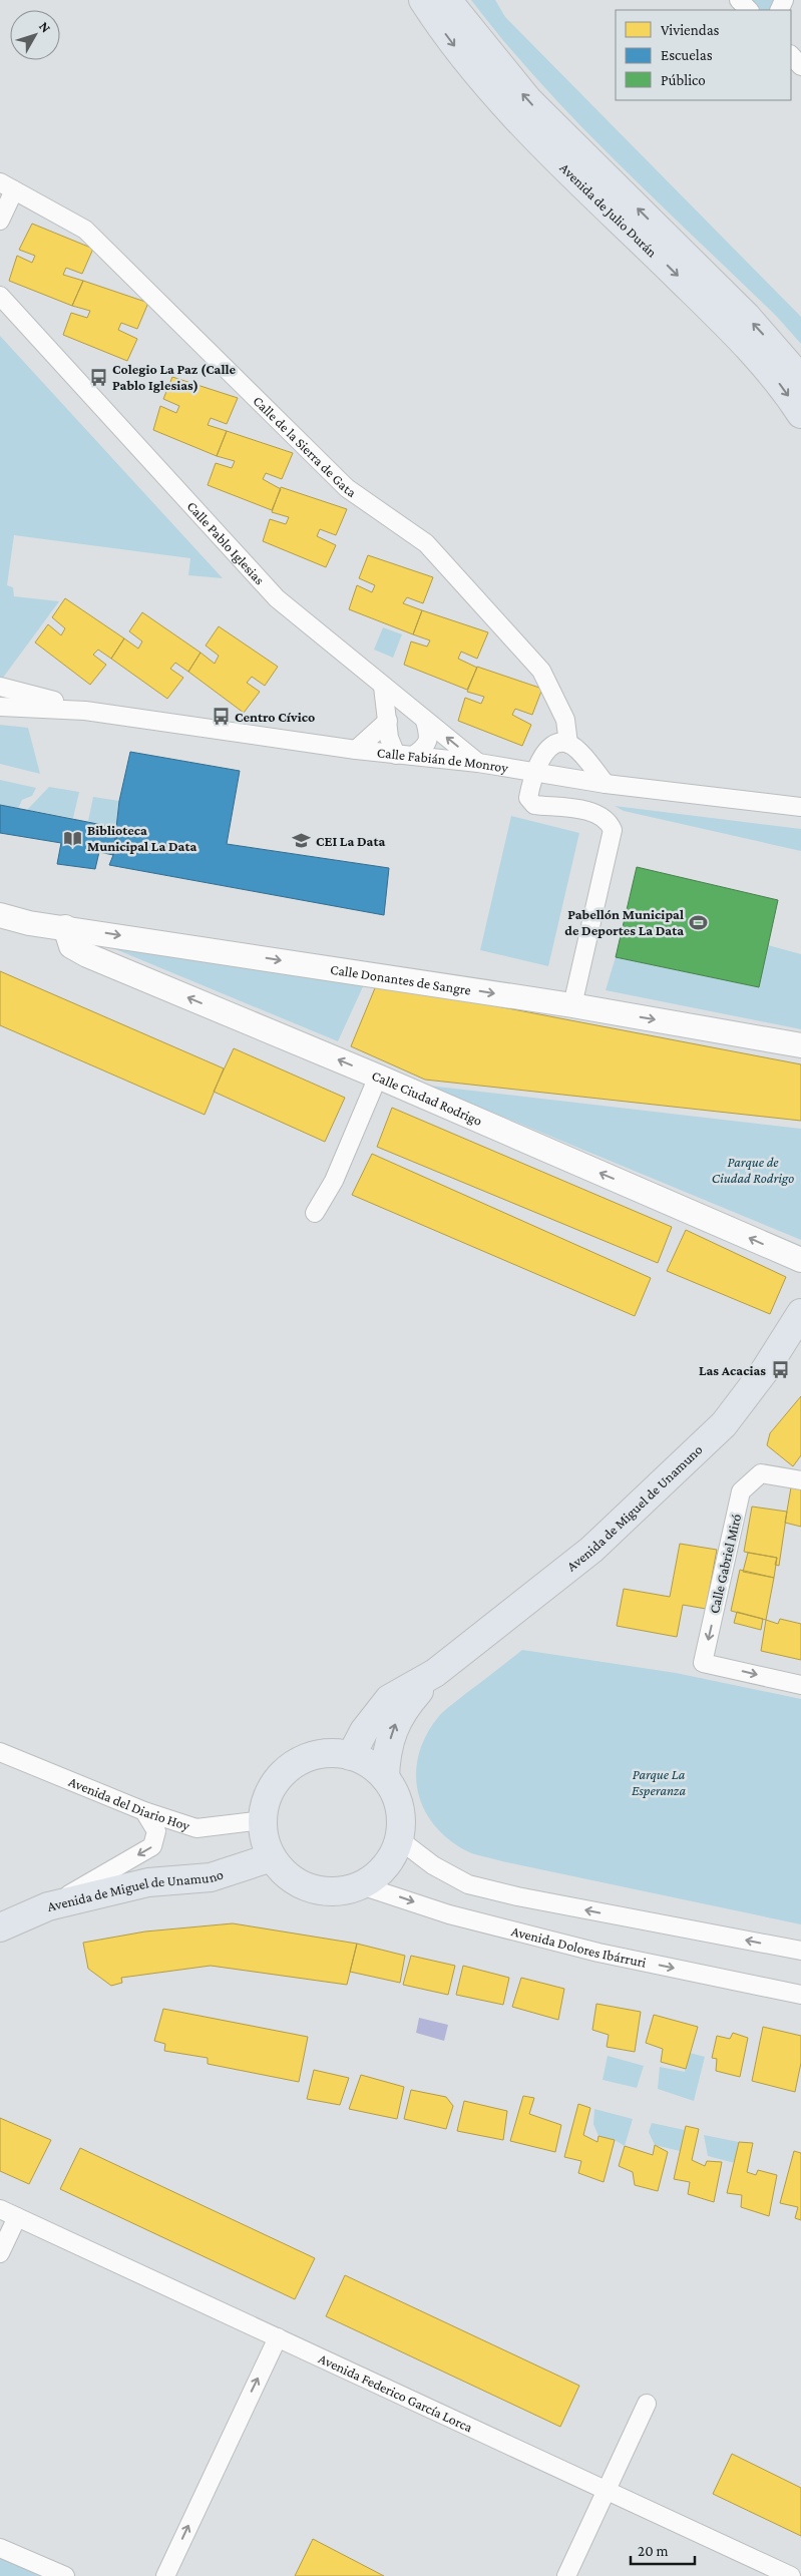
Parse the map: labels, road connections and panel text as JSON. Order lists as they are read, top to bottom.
{
  "streets": {
    "main road": [
      "Avenida de Julio Durán",
      "Calle Donantes de Sangre",
      "Calle Ciudad Rodrigo",
      "Avenida de Miguel de Unamuno"
    ],
    "street": [
      "Calle de la Sierra de Gata",
      "Calle Pablo Iglesias",
      "Calle Fabián de Monroy",
      "Calle Gabriel Miró",
      "Avenida del Diario Hoy",
      "Avenida Dolores Ibárruri",
      "Avenida Federico García Lorca"
    ]
  },
  "crossings": [
    ["Calle Pablo Iglesias", "Calle Fabián de Monroy"],
    ["Calle Donantes de Sangre", "Calle Ciudad Rodrigo"],
    ["Avenida de Miguel de Unamuno", "Avenida del Diario Hoy"],
    ["Avenida de Miguel de Unamuno", "Avenida Dolores Ibárruri"],
    ["Avenida del Diario Hoy", "Avenida Dolores Ibárruri"]
  ],
  "one_way": ["Calle Donantes de Sangre", "Calle Ciudad Rodrigo"],
  "parks": ["Parque de Ciudad Rodrigo", "Parque La Esperanza"],
  "places": {
    "bus stop": ["Colegio La Paz (Calle Pablo Iglesias)", "Centro Cívico", "Las Acacias"],
    "library": ["Biblioteca Municipal La Data"],
    "school or university": ["CEI La Data"],
    "sports": ["Pabellón Municipal de Deportes La Data"]
  },
  "legend": ["Viviendas", "Escuelas", "Público"],
  "scale_bar": "20 m",
  "north": "top right"
}
